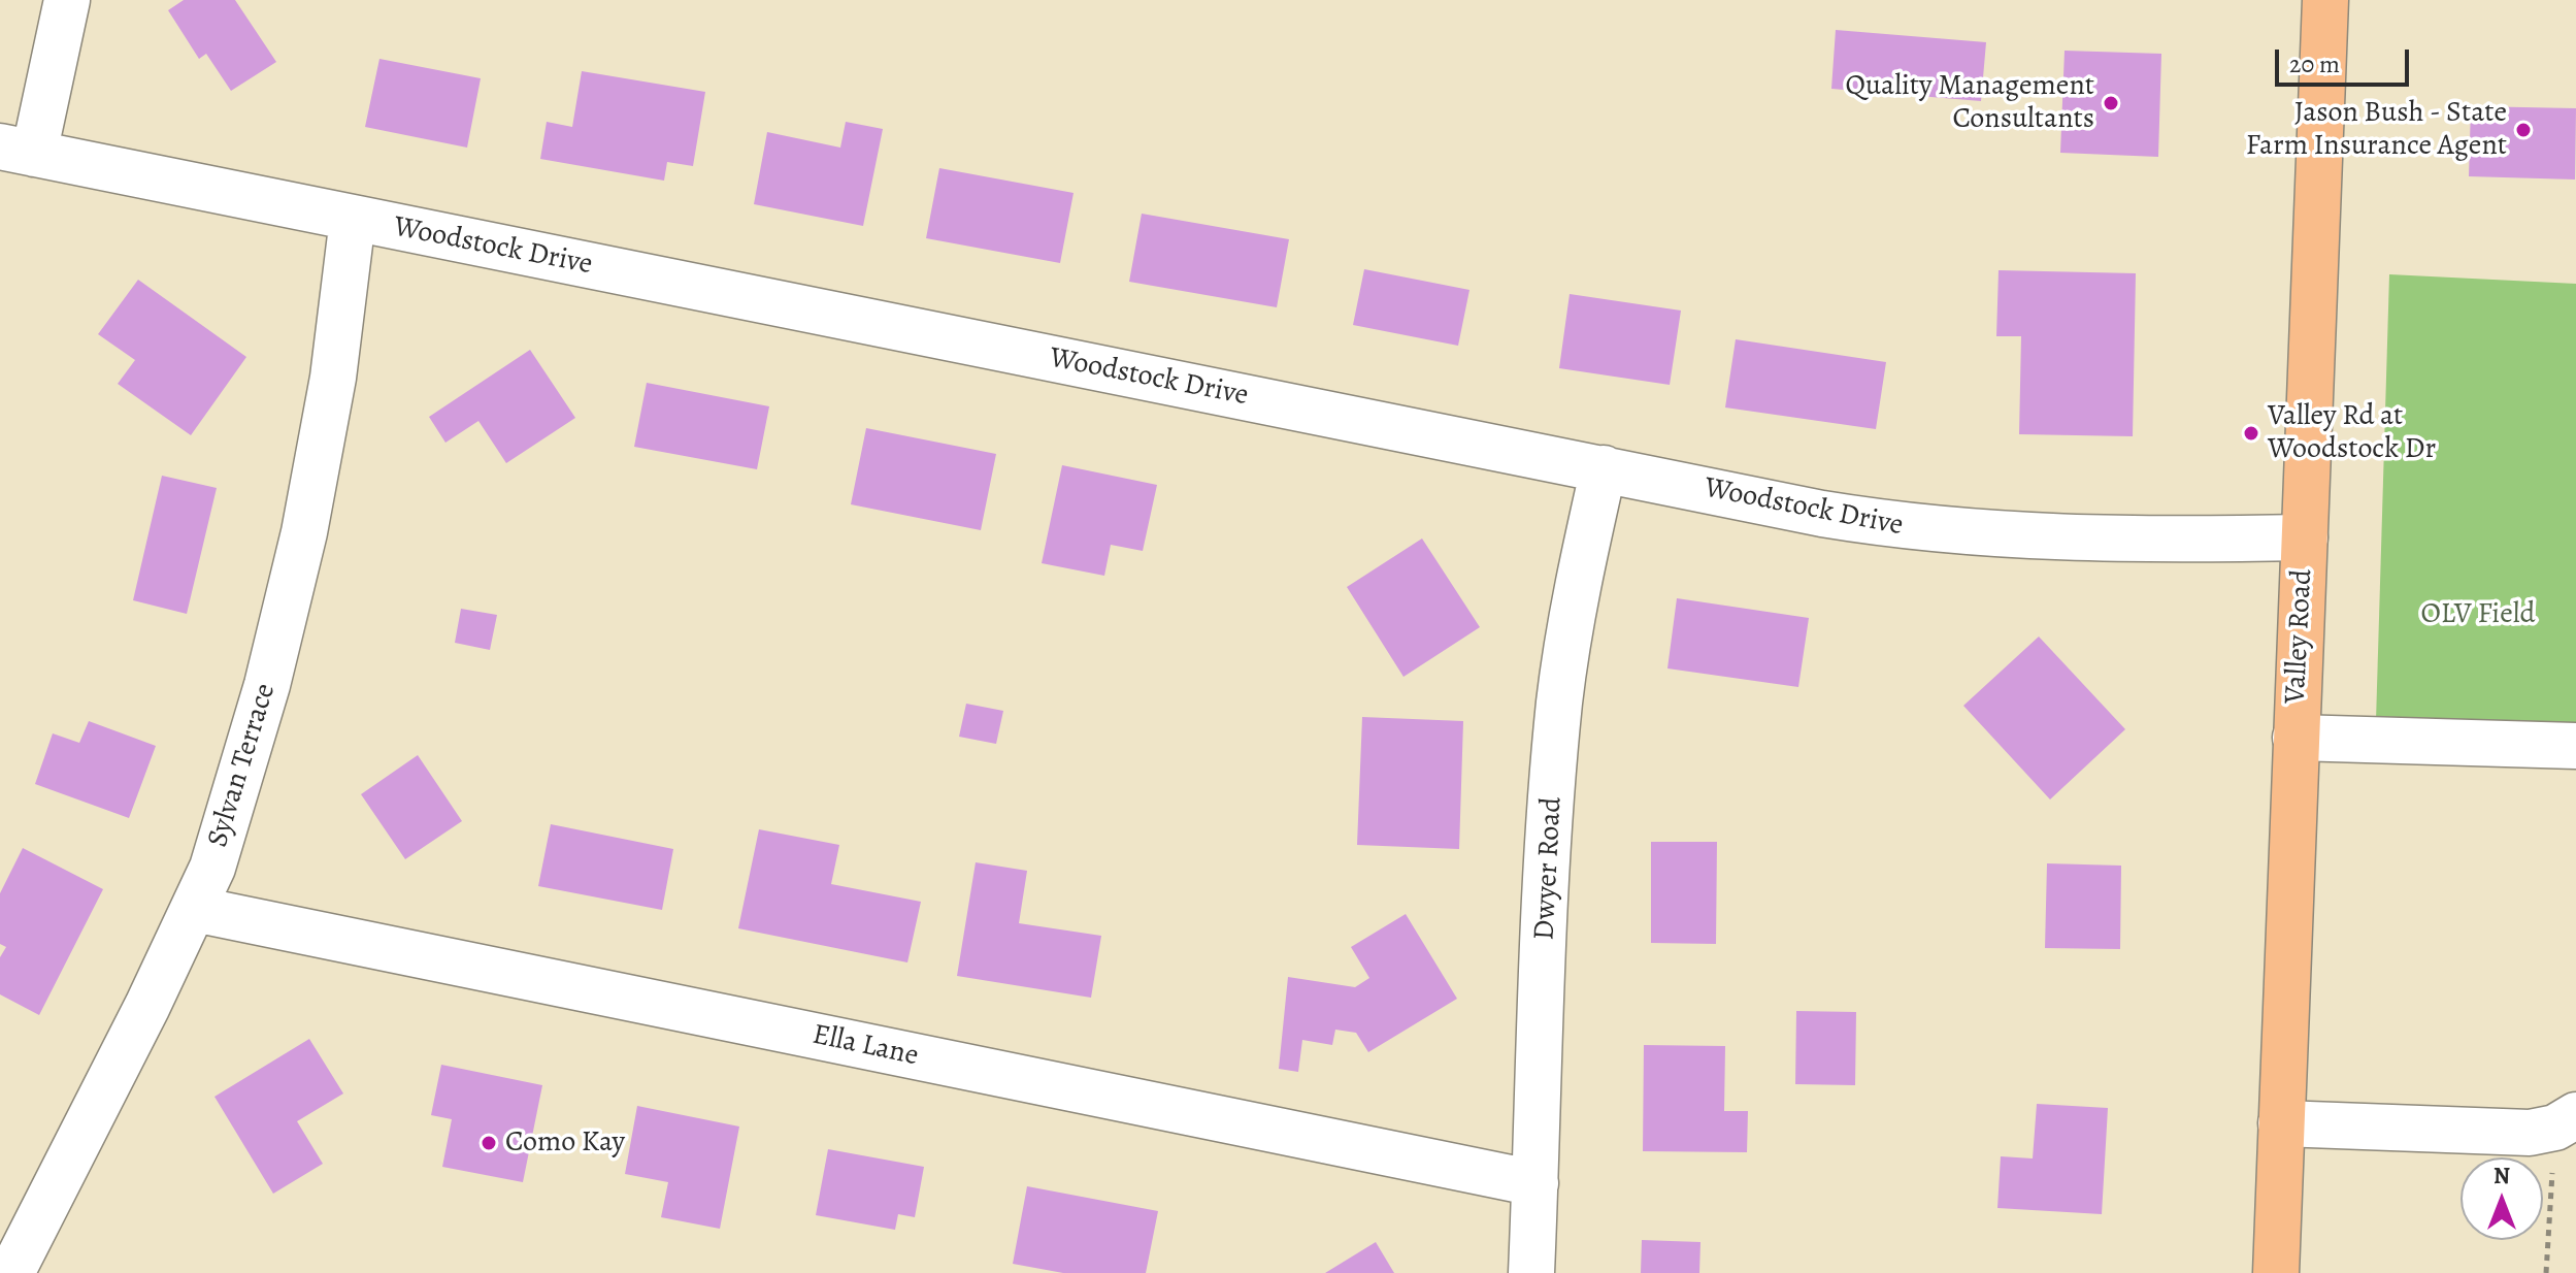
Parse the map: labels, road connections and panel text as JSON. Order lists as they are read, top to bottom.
{
  "streets": {
    "main road": ["Valley Road"],
    "street": [
      "Woodstock Drive",
      "Sylvan Terrace",
      "Dwyer Road",
      "Ella Lane"
    ]
  },
  "crossings": [
    ["Woodstock Drive", "Valley Road"],
    ["Woodstock Drive", "Sylvan Terrace"],
    ["Woodstock Drive", "Dwyer Road"],
    ["Sylvan Terrace", "Ella Lane"],
    ["Dwyer Road", "Ella Lane"]
  ],
  "parks": ["OLV Field"],
  "places": [
    "Quality Management Consultants",
    "Jason Bush - State Farm Insurance Agent",
    "Valley Rd at Woodstock Dr",
    "Como Kay"
  ],
  "scale_bar": "20 m",
  "north": "top"
}
